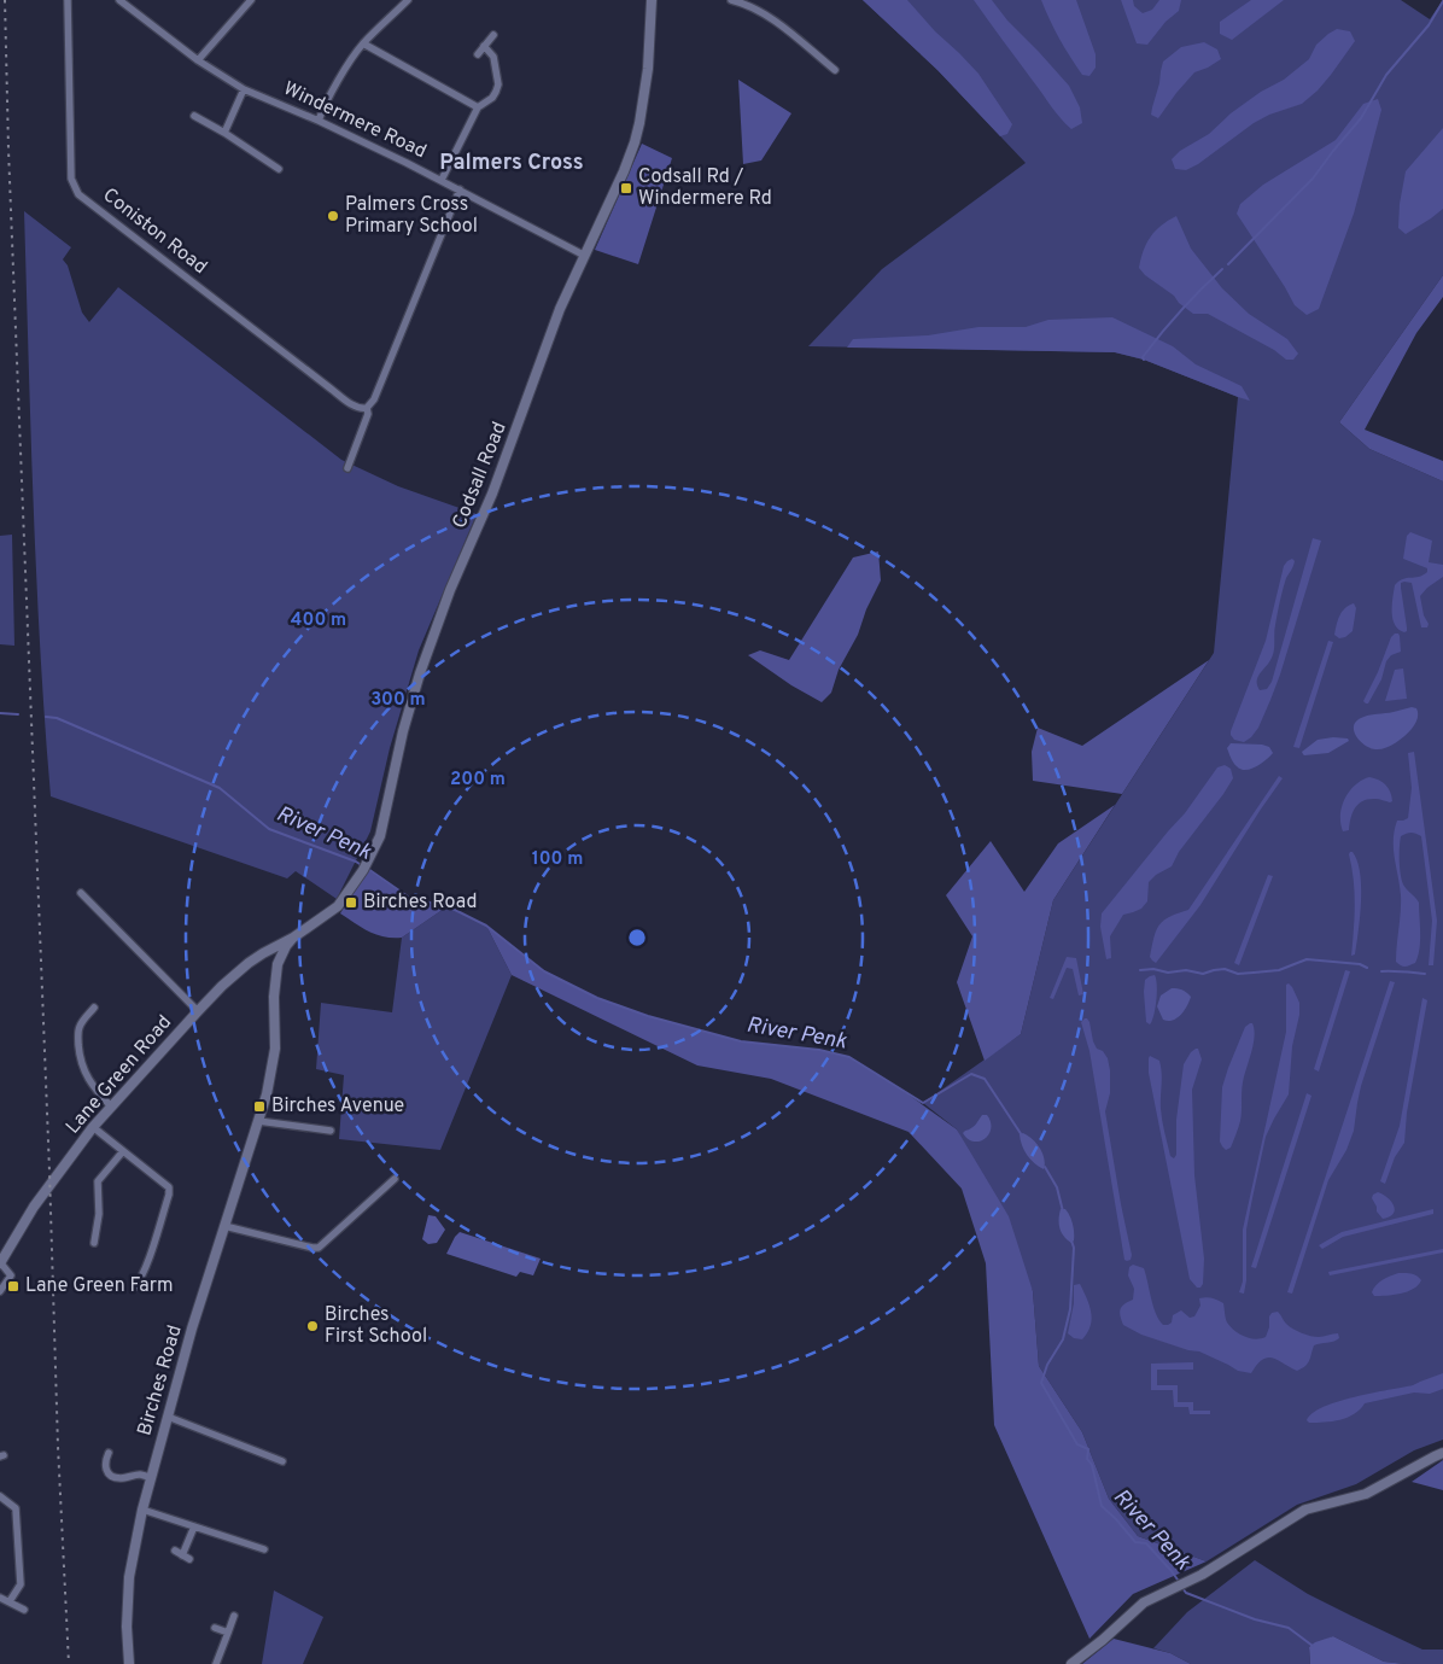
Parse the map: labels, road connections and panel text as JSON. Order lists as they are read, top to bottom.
{
  "streets": {
    "street": [
      "Windermere Road",
      "Coniston Road",
      "Codsall Road",
      "Lane Green Road",
      "Birches Road"
    ]
  },
  "crossings": [
    ["Windermere Road", "Codsall Road"],
    ["Codsall Road", "Lane Green Road"],
    ["Codsall Road", "Birches Road"],
    ["Lane Green Road", "Birches Road"]
  ],
  "districts": ["Palmers Cross"],
  "water": ["River Penk"],
  "places": {
    "transit": [
      "Codsall Rd / Windermere Rd",
      "Birches Road",
      "Birches Avenue",
      "Lane Green Farm"
    ],
    "other": ["Palmers Cross Primary School", "Birches First School"]
  },
  "rings": [
    "400 m",
    "300 m",
    "200 m",
    "100 m"
  ]
}
